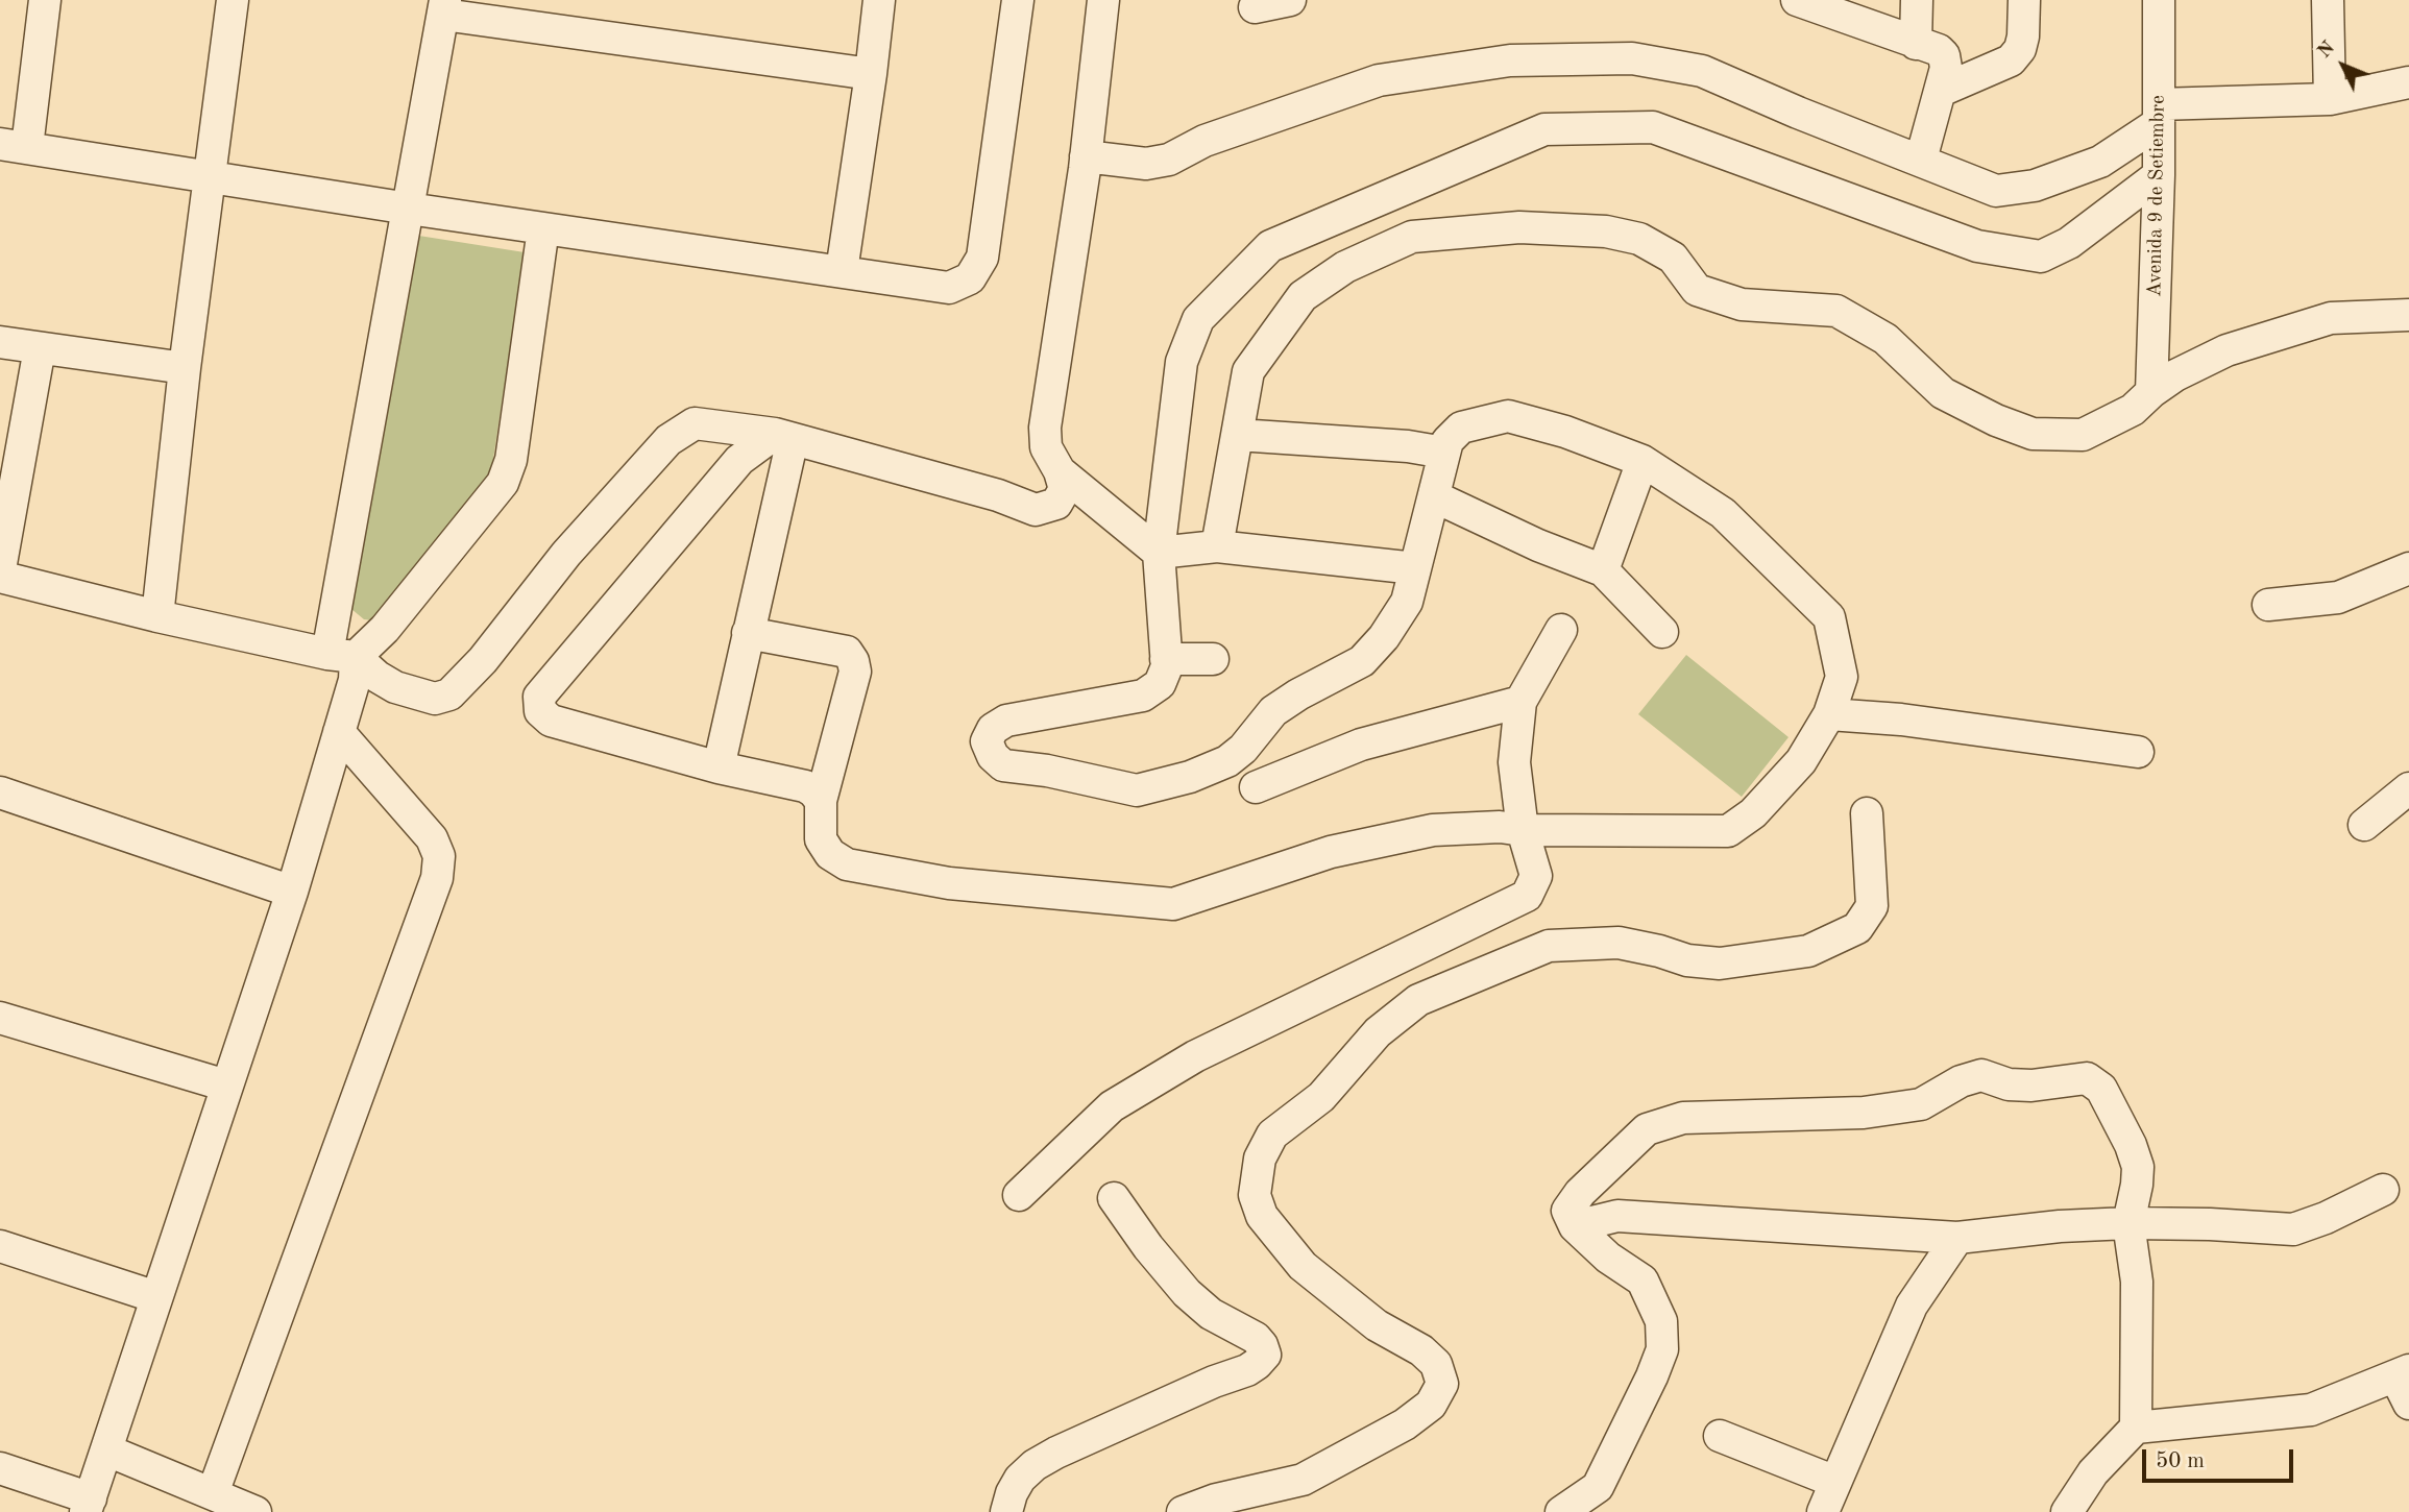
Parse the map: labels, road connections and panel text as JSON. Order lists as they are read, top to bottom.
{
  "streets": {
    "street": ["Avenida 9 de Setiembre"]
  },
  "scale_bar": "50 m",
  "north": "top left"
}
